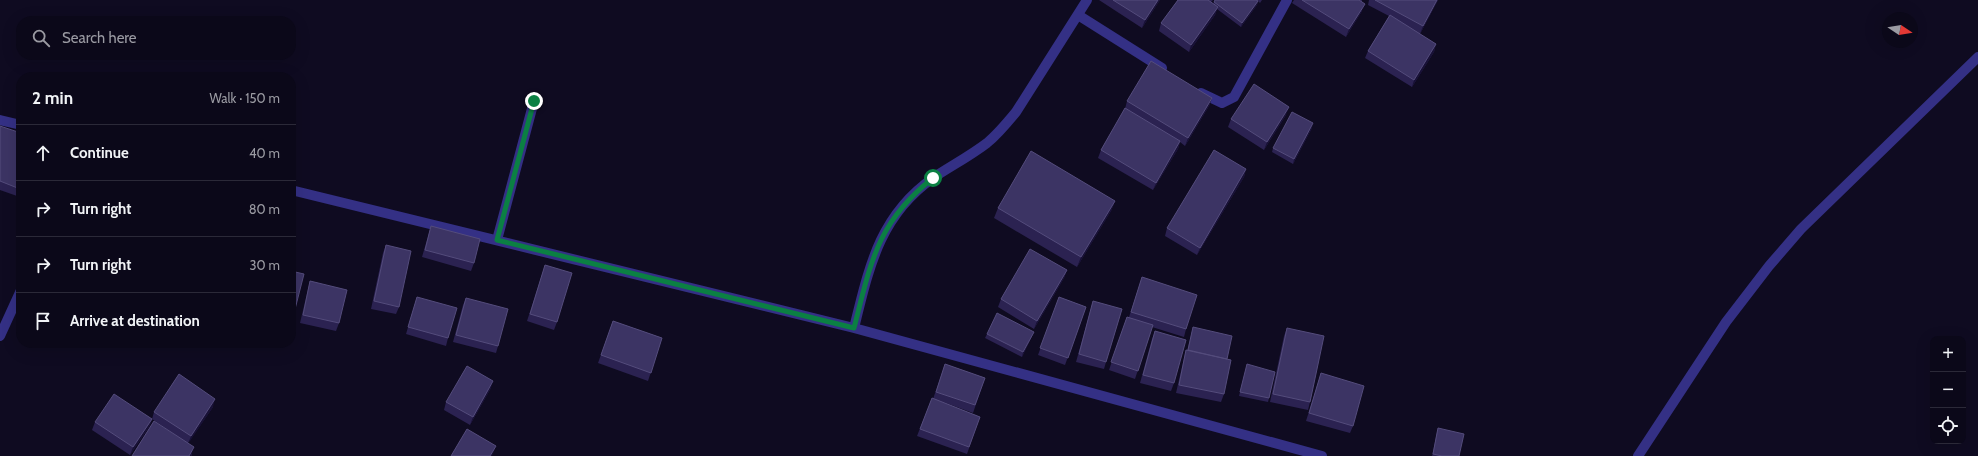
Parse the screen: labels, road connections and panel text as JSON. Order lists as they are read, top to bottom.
{
  "north": "right",
  "page": {
    "search": "Search here",
    "heading": ["2 min", "Walk · 150 m"],
    "list": [
      ["Continue", "40 m"],
      ["Turn right", "80 m"],
      ["Turn right", "30 m"],
      "Arrive at destination"
    ],
    "map_buttons": ["+", "−"]
  }
}
